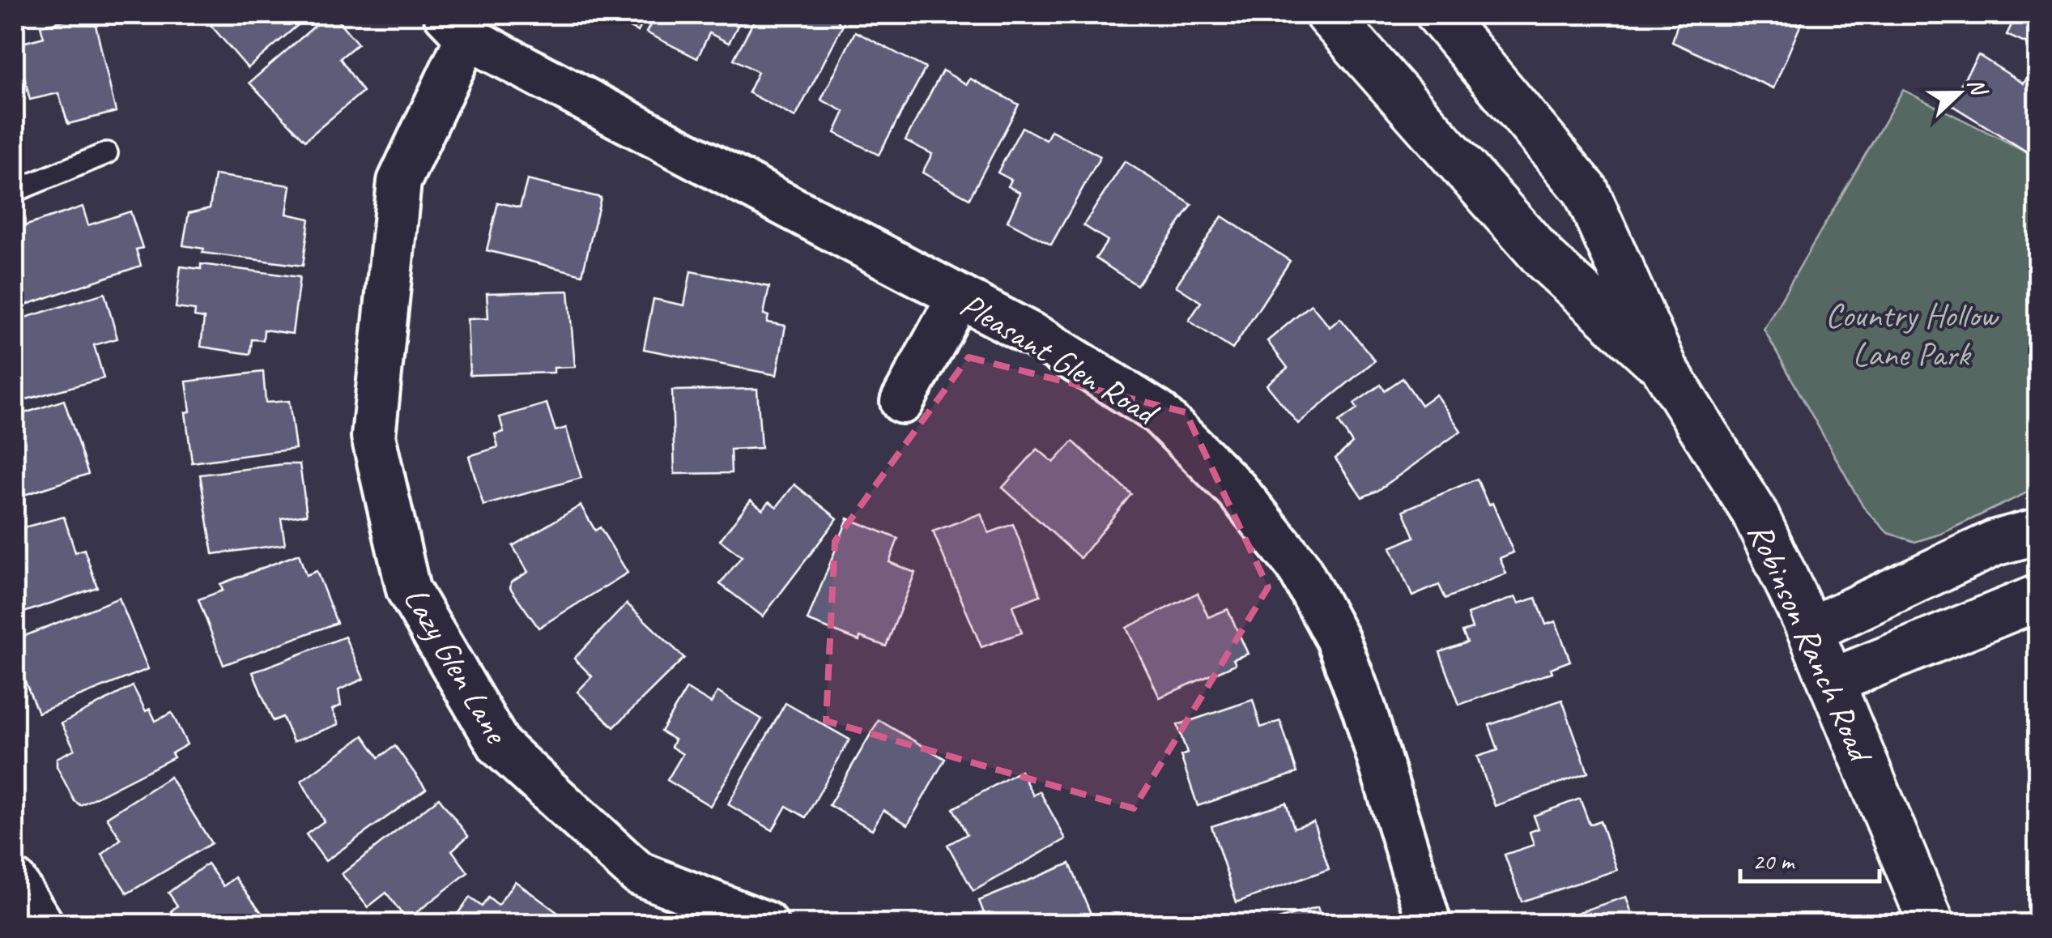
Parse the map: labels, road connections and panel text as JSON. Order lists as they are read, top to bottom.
{
  "streets": {
    "street": ["Pleasant Glen Road", "Robinson Ranch Road", "Lazy Glen Lane"]
  },
  "crossings": [
    ["Pleasant Glen Road", "Lazy Glen Lane"]
  ],
  "parks": ["Country Hollow Lane Park"],
  "scale_bar": "20 m",
  "north": "right"
}
